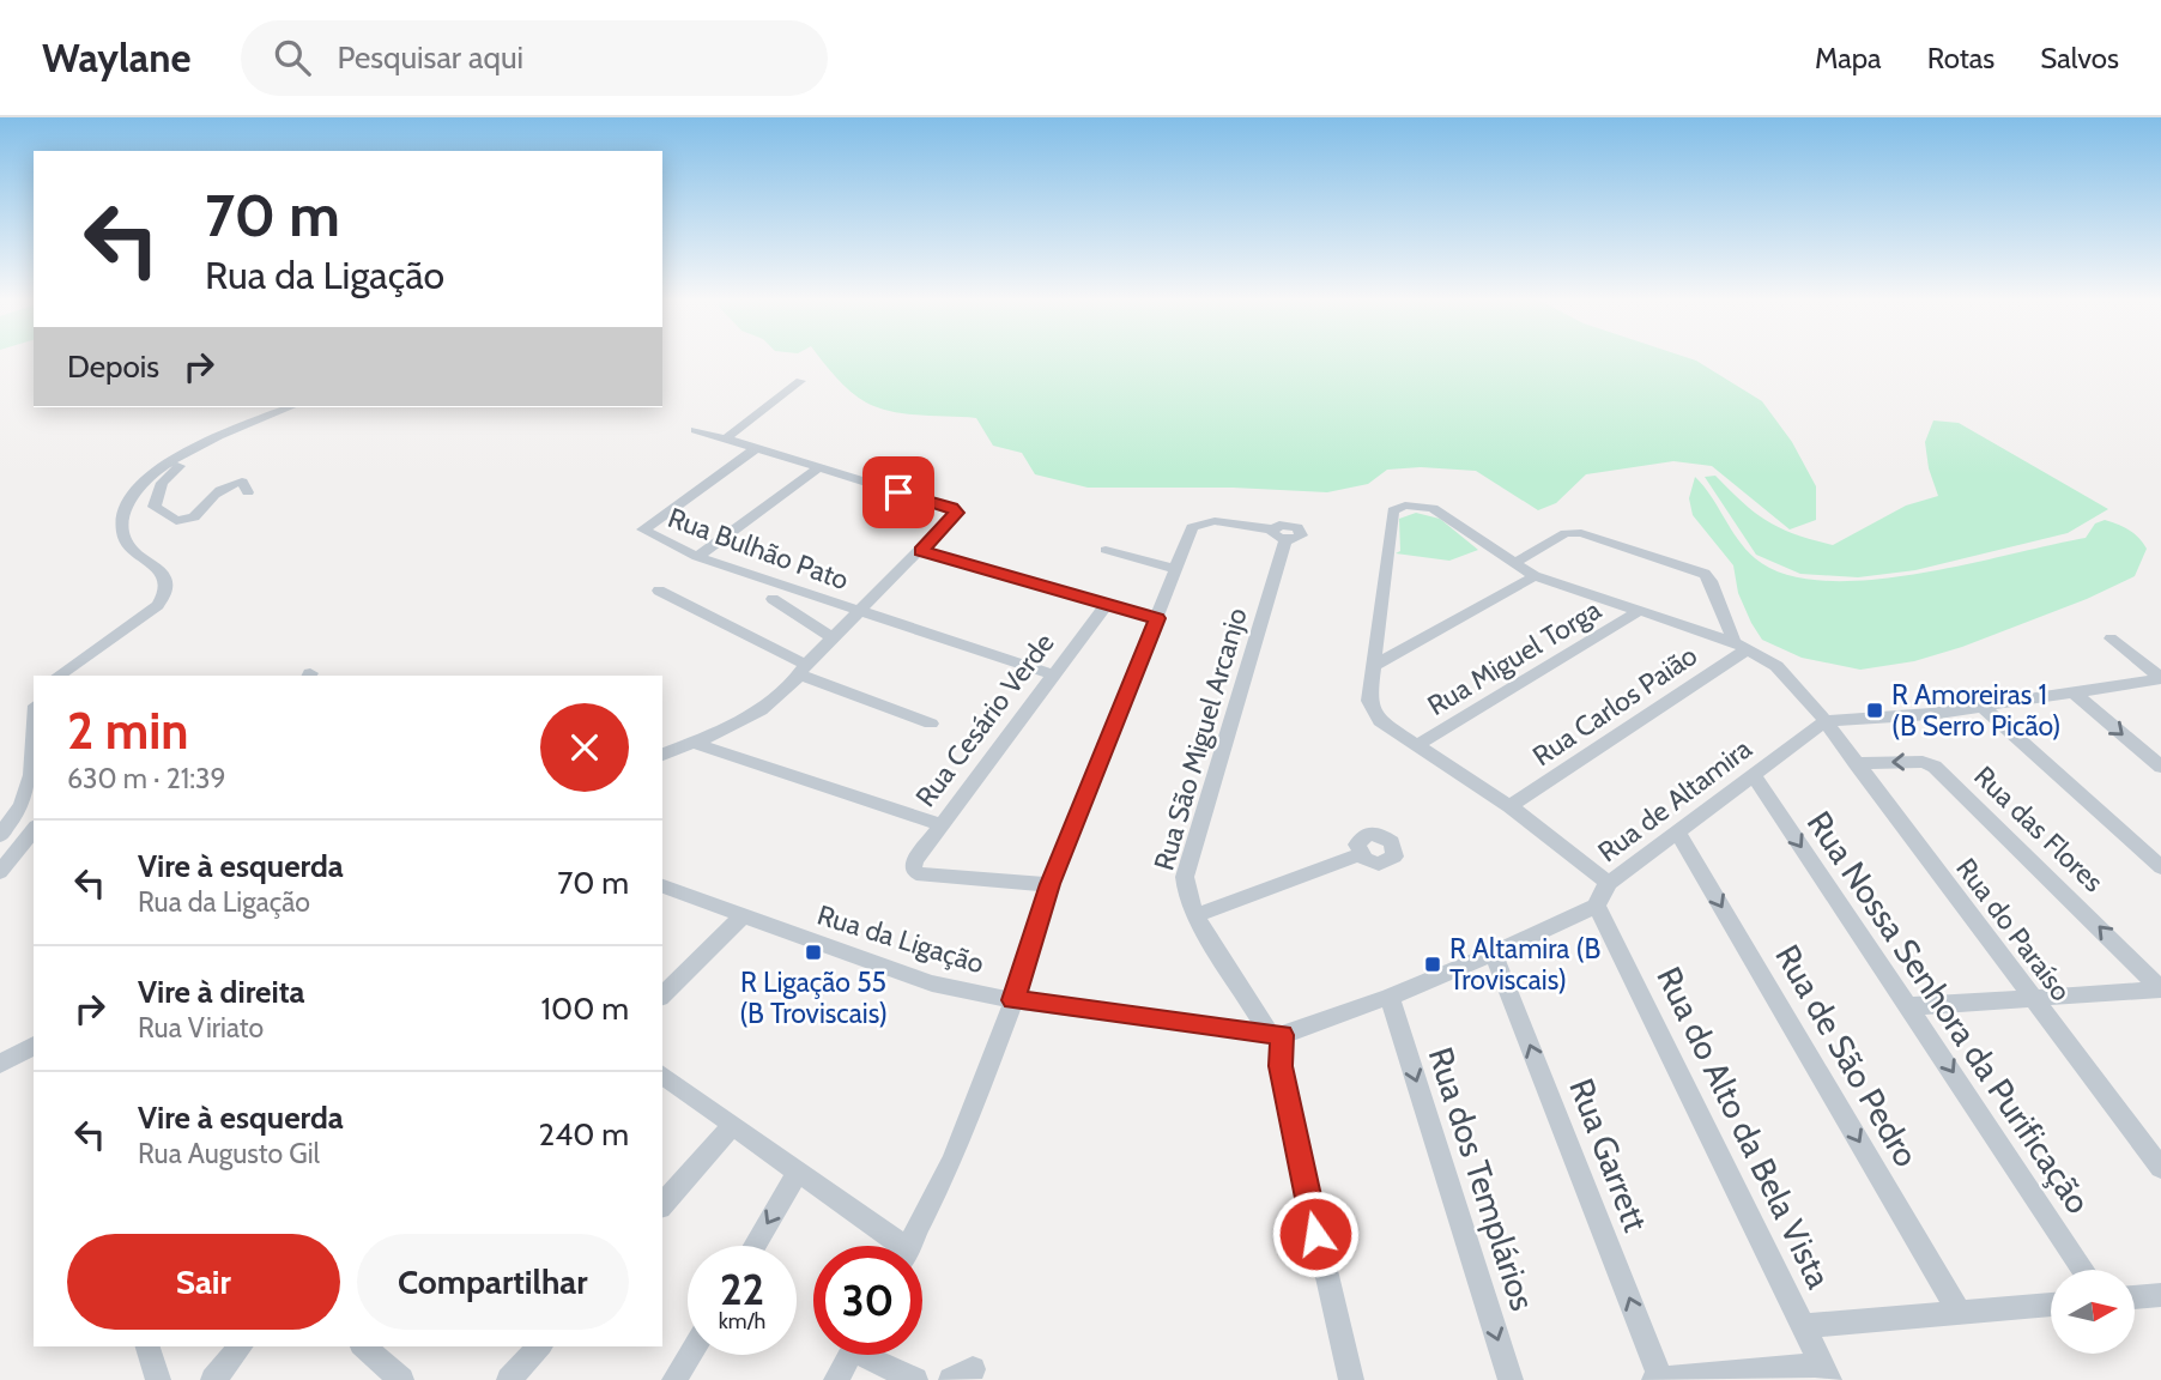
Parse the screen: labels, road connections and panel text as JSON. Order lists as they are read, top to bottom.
{
  "streets": {
    "street": [
      "Rua Bulhão Pato",
      "Rua Miguel Torga",
      "Rua Carlos Paião",
      "Rua Cesário Verde",
      "Rua São Miguel Arcanjo",
      "Rua de Altamira",
      "Rua das Flores",
      "Rua do Paraíso",
      "Rua da Ligação",
      "Rua Nossa Senhora da Purificação",
      "Rua de São Pedro",
      "Rua do Alto da Bela Vista",
      "Rua Garrett",
      "Rua dos Templários"
    ]
  },
  "crossings": [
    ["Rua Bulhão Pato", "Rua Cesário Verde"],
    ["Rua Carlos Paião", "Rua do Paraíso"],
    ["Rua São Miguel Arcanjo", "Rua de Altamira"],
    ["Rua São Miguel Arcanjo", "Rua da Ligação"],
    ["Rua de Altamira", "Rua do Paraíso"],
    ["Rua de Altamira", "Rua da Ligação"],
    ["Rua de Altamira", "Rua Nossa Senhora da Purificação"],
    ["Rua de Altamira", "Rua de São Pedro"],
    ["Rua de Altamira", "Rua do Alto da Bela Vista"],
    ["Rua de Altamira", "Rua Garrett"],
    ["Rua de Altamira", "Rua dos Templários"],
    ["Rua das Flores", "Rua do Paraíso"]
  ],
  "one_way": ["Rua Nossa Senhora da Purificação", "Rua de São Pedro", "Rua Garrett"],
  "places": {
    "transit": ["R Amoreiras 1 (B Serro Picão)", "R Ligação 55 (B Troviscais)", "R Altamira (B Troviscais)"]
  },
  "north": "right",
  "page": {
    "header": "Waylane",
    "search": "Pesquisar aqui",
    "nav": ["Mapa", "Rotas", "Salvos"],
    "turn": ["70 m", "Rua da Ligação"],
    "then": "Depois",
    "heading": ["2 min", "630 m · 21:39"],
    "list": [
      {
        "name": "Vire à esquerda",
        "note": "Rua da Ligação",
        "value": "70 m"
      },
      {
        "name": "Vire à direita",
        "note": "Rua Viriato",
        "value": "100 m"
      },
      {
        "name": "Vire à esquerda",
        "note": "Rua Augusto Gil",
        "value": "240 m"
      }
    ],
    "buttons": ["Sair", "Compartilhar"],
    "speed": "22 km/h",
    "limit": "30"
  }
}
